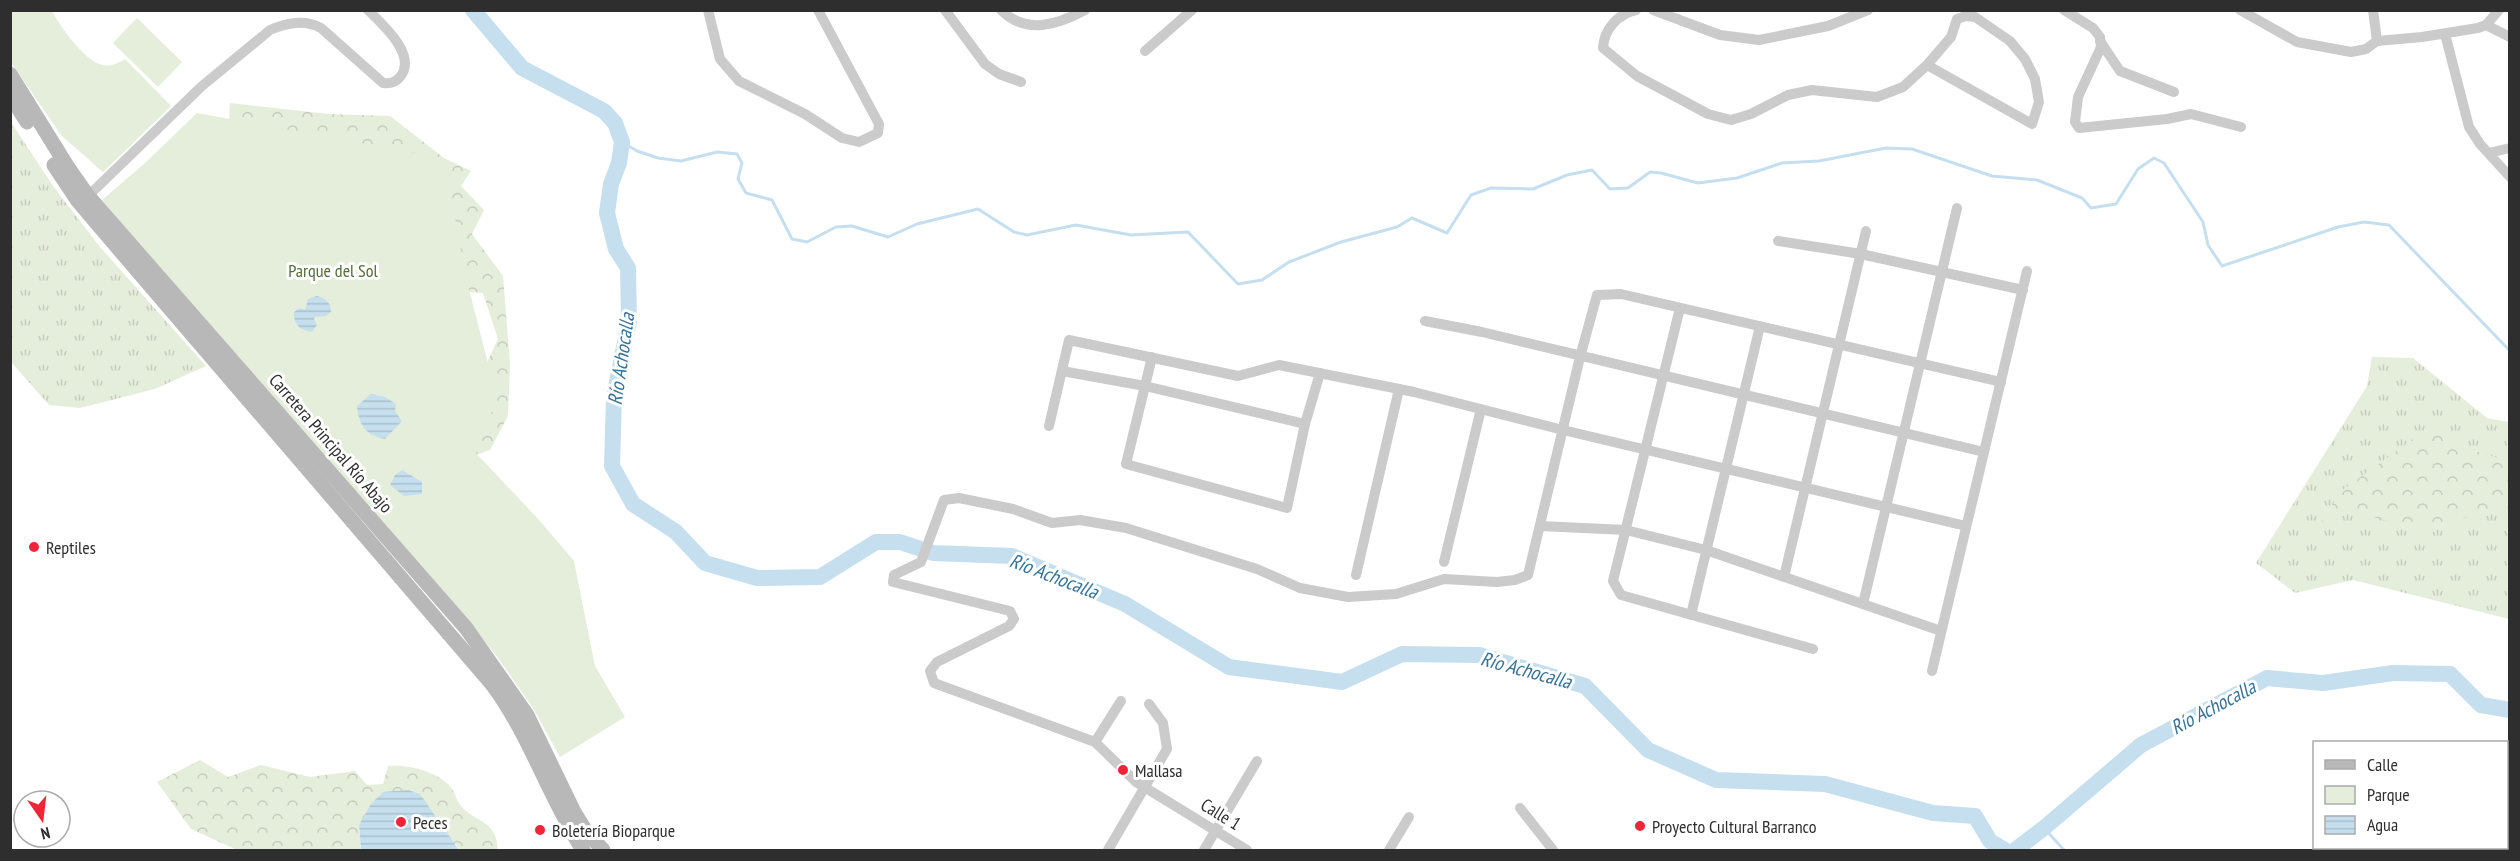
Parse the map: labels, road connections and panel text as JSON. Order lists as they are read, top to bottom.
{
  "streets": {
    "main road": ["Carretera Principal Río Abajo"],
    "street": ["Calle 1"]
  },
  "water": ["Río Achocalla"],
  "parks": ["Parque del Sol"],
  "places": [
    "Reptiles",
    "Mallasa",
    "Peces",
    "Proyecto Cultural Barranco",
    "Boletería Bioparque"
  ],
  "legend": ["Calle", "Parque", "Agua"],
  "north": "bottom"
}
